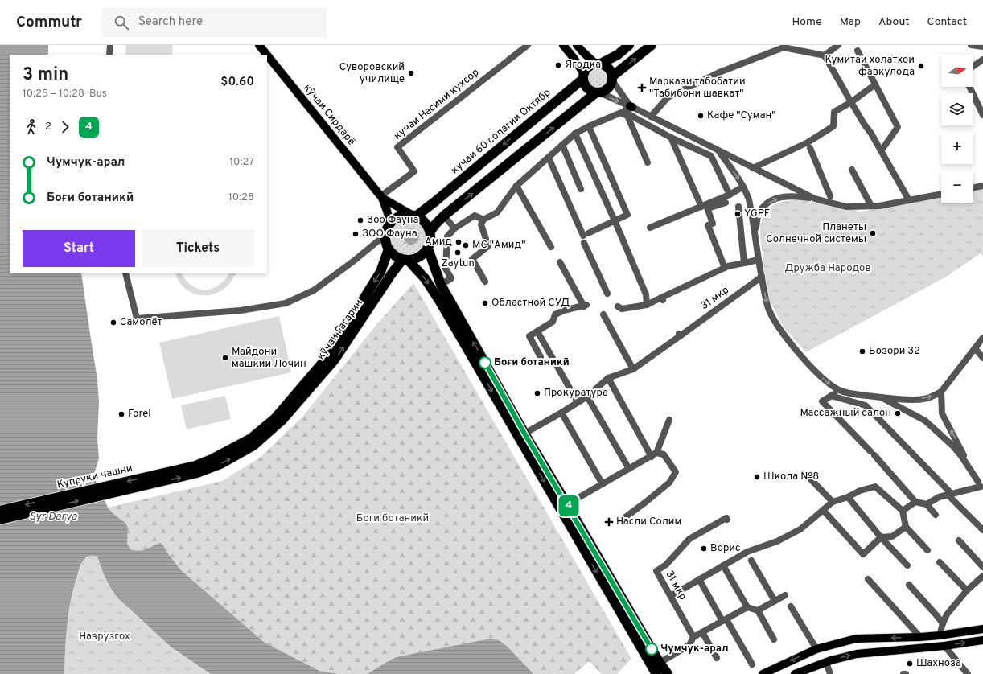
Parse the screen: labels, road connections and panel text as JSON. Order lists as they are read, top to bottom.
{
  "streets": {
    "highway": ["кучаи 60 солагии Октябр", "кӯчаи Гагарин", "Купруки чашни"],
    "main road": ["кӯчаи Сирдарё"],
    "street": ["кучаи Насими кухсор", "31 мкр"]
  },
  "crossings": [
    ["кучаи Насими кухсор", "кӯчаи Сирдарё"],
    ["кучаи 60 солагии Октябр", "кӯчаи Гагарин"],
    ["кӯчаи Гагарин", "Купруки чашни"]
  ],
  "water": ["Syr Darya"],
  "parks": ["Дружба Народов", "Боги ботаникй", "Наврузгох"],
  "places": {
    "other": [
      "Ягодка",
      "Кумитаи холатхои фавкулода",
      "Суворовский училище",
      "Кафе \"Суман\"",
      "YGPE",
      "Зоо Фауна",
      "Планеты Солнечной системы",
      "ЗОО Фауна",
      "Амид",
      "МС \"Амид\"",
      "Zaytun",
      "Областной СУД",
      "Самолёт",
      "Бозори 32",
      "Майдони машкии Лочин",
      "Боғи ботаникӣ",
      "Прокуратура",
      "Массажный салон",
      "Forel",
      "Школа №8",
      "Ворис",
      "Чумчук-арал",
      "Шахноза"
    ],
    "health": ["Маркази табобатии \"Табибони шавкат\"", "Насли Солим"]
  },
  "lines": ["bus line 4"],
  "north": "right",
  "page": {
    "header": "Commutr",
    "search": "Search here",
    "nav": [
      "Home",
      "Map",
      "About",
      "Contact"
    ],
    "on_map": "4",
    "map_buttons": ["+", "−"],
    "heading": ["3 min", "10:25 – 10:28 · Bus", "$0.60"],
    "legs": ["2", "4"],
    "list": [
      {
        "name": "Чумчук-арал",
        "value": "10:27"
      },
      {
        "name": "Боғи ботаникӣ",
        "value": "10:28"
      }
    ],
    "buttons": ["Start", "Tickets"]
  }
}
